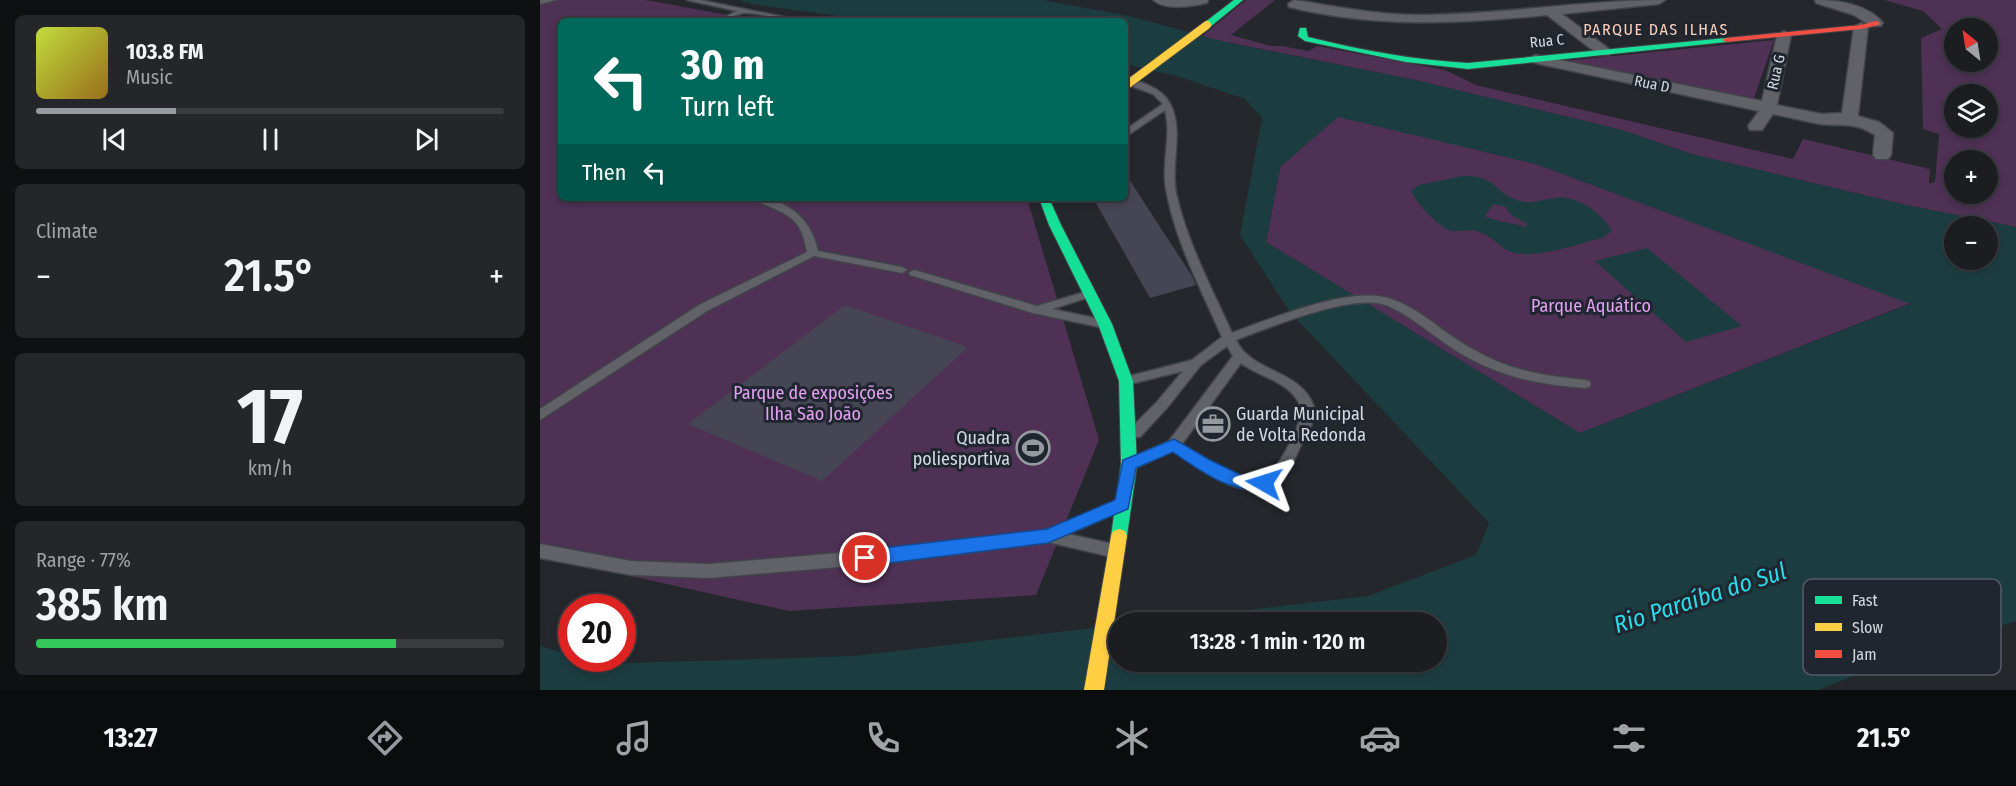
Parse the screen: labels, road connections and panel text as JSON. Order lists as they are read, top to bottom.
{
  "streets": {
    "street": ["Rua C", "Rua G", "Rua D"]
  },
  "crossings": [
    ["Rua C", "Rua G"],
    ["Rua C", "Rua D"],
    ["Rua G", "Rua D"]
  ],
  "districts": ["PARQUE DAS ILHAS"],
  "water": ["Rio Paraíba do Sul"],
  "parks": ["Parque Aquático", "Parque de exposições Ilha São João"],
  "places": {
    "office": ["Guarda Municipal de Volta Redonda"],
    "sports": ["Quadra poliesportiva"]
  },
  "legend": ["Fast", "Slow", "Jam"],
  "north": "top left",
  "page": {
    "map_buttons": ["+", "−"],
    "turn": ["30 m", "Turn left"],
    "song": ["103.8 FM", "Music"],
    "then": "Then",
    "tile": [
      "Climate",
      ["17", "km/h"],
      ["Range · 77%", "385 km"]
    ],
    "heat": ["−", "21.5°", "+"],
    "limit": "20",
    "trip": "13:28 · 1 min · 120 m",
    "tabs": ["13:27", "21.5°"]
  }
}
